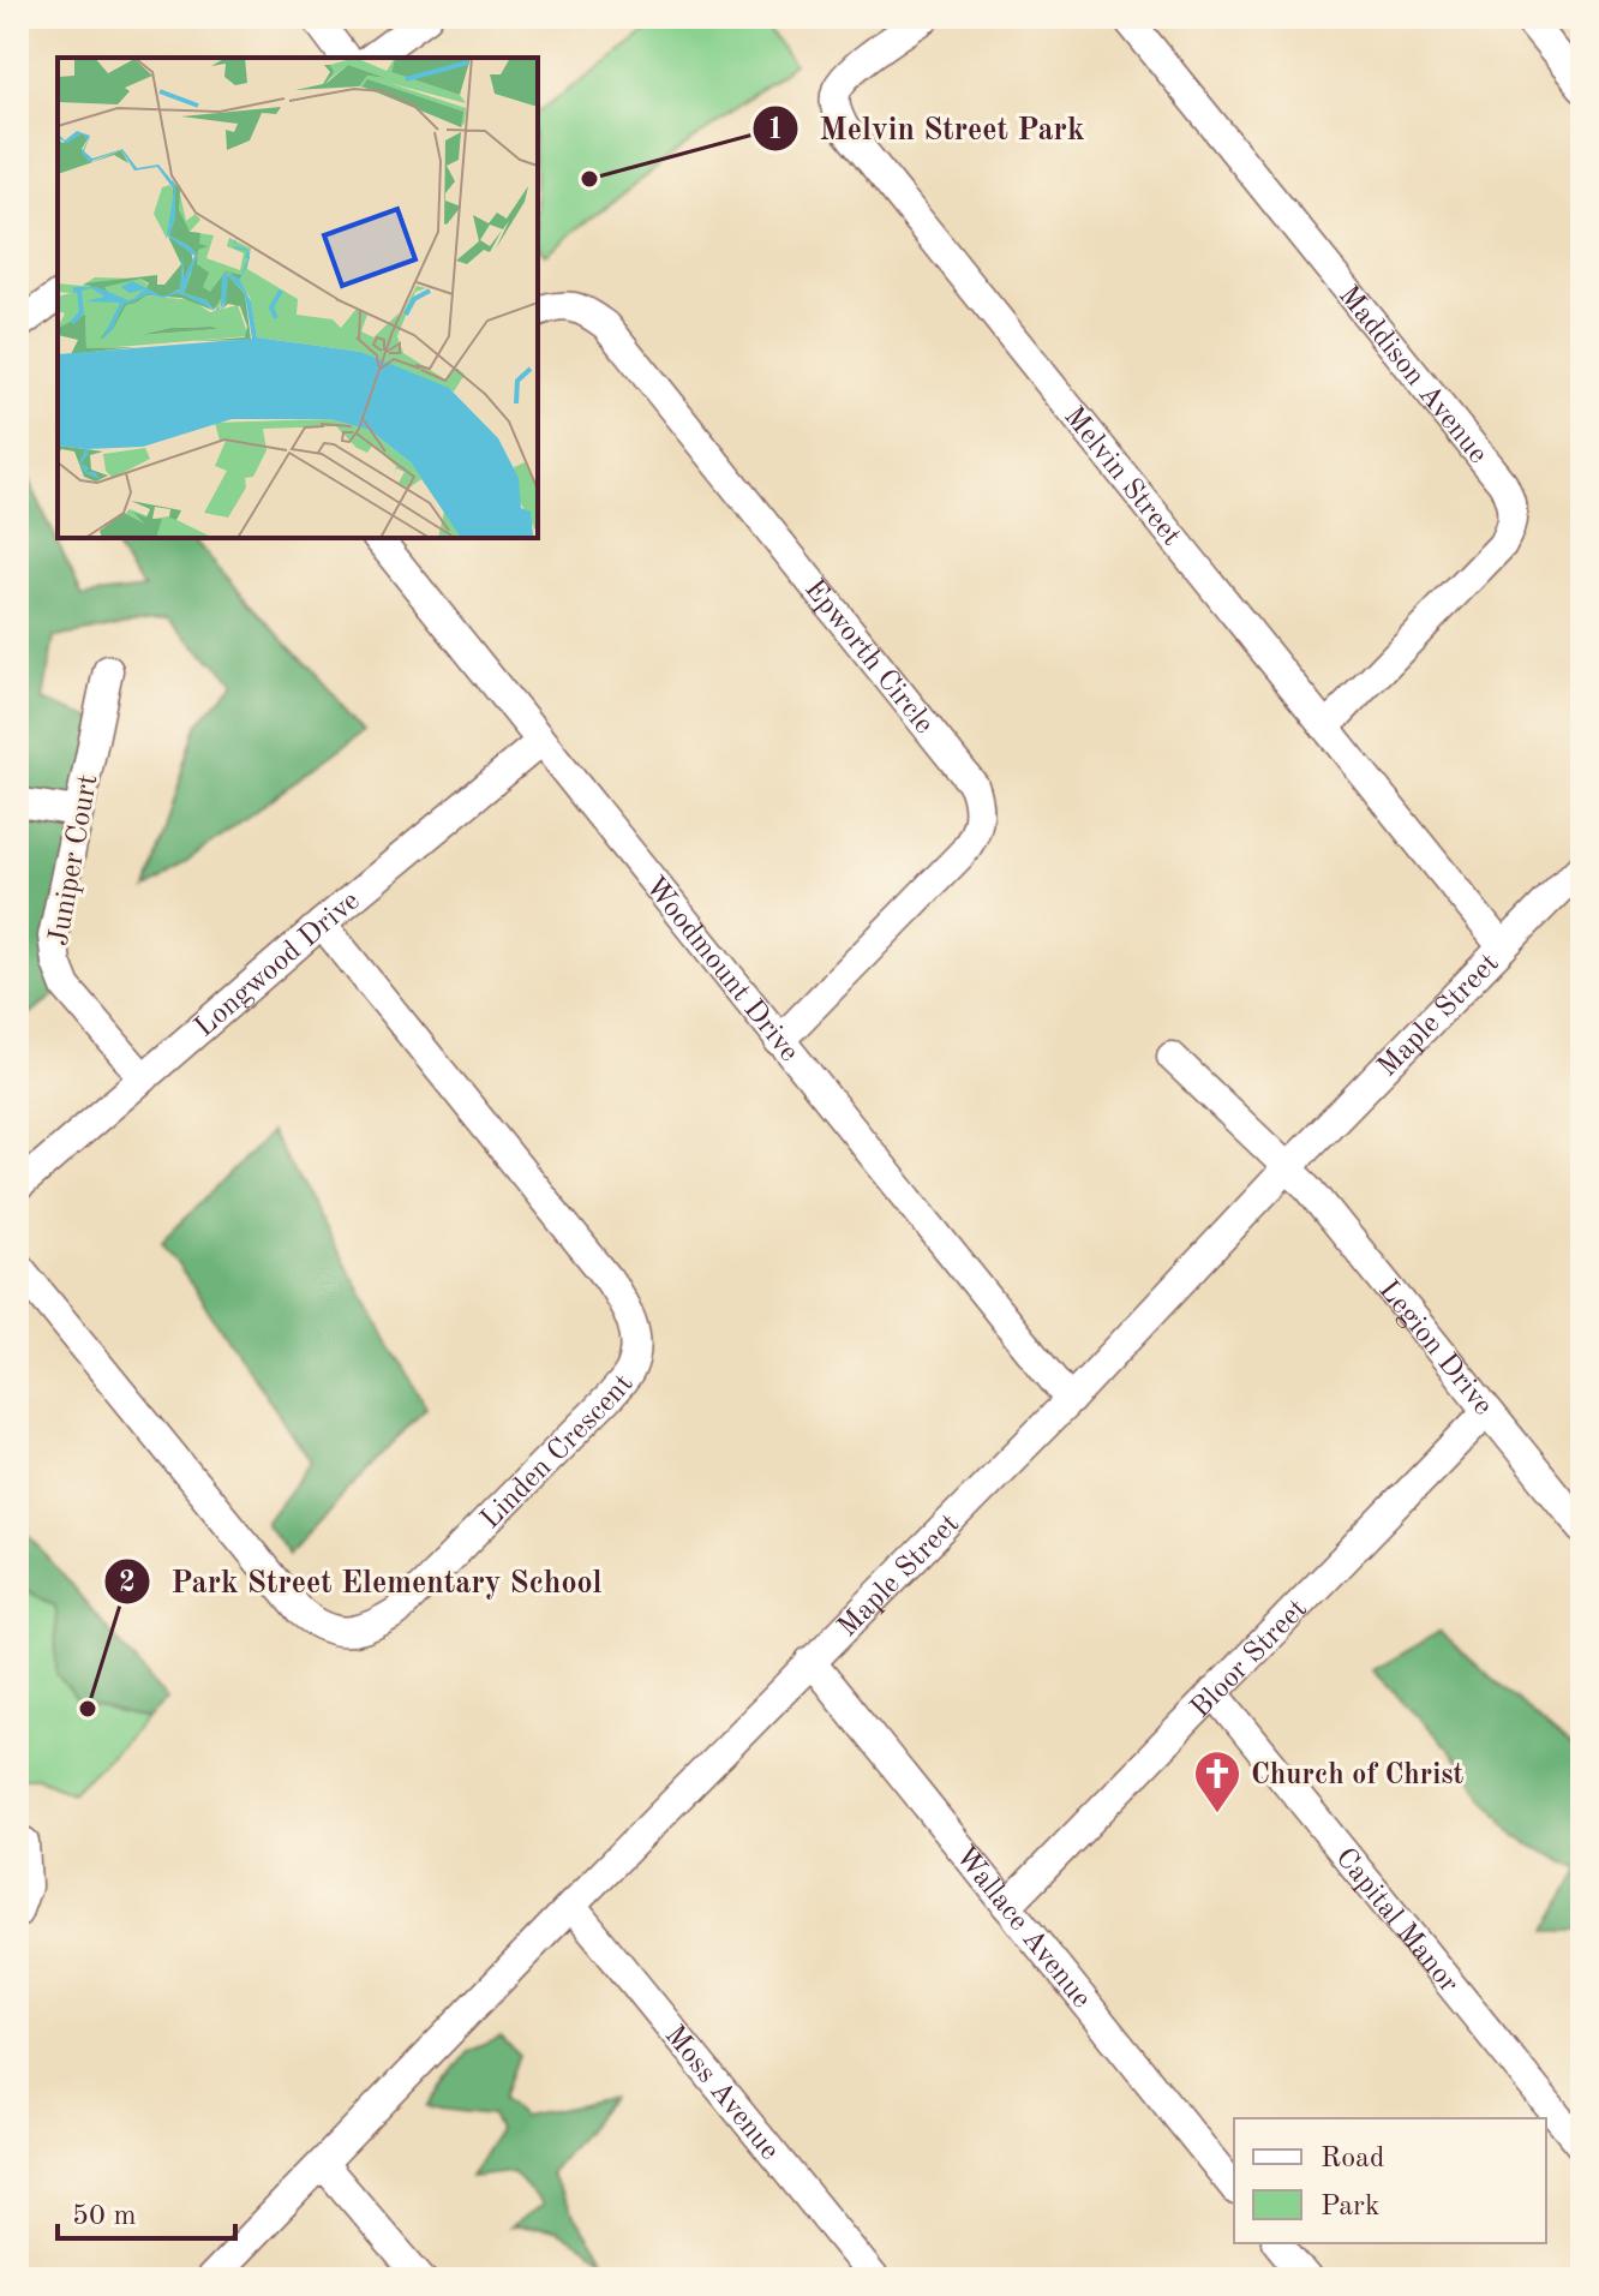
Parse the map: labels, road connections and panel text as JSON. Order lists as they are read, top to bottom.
{
  "streets": {
    "street": [
      "Maddison Avenue",
      "Melvin Street",
      "Epworth Circle",
      "Juniper Court",
      "Longwood Drive",
      "Woodmount Drive",
      "Maple Street",
      "Legion Drive",
      "Linden Crescent",
      "Bloor Street",
      "Capital Manor",
      "Wallace Avenue",
      "Moss Avenue"
    ]
  },
  "crossings": [
    ["Maddison Avenue", "Melvin Street"],
    ["Melvin Street", "Maple Street"],
    ["Epworth Circle", "Woodmount Drive"],
    ["Juniper Court", "Longwood Drive"],
    ["Longwood Drive", "Woodmount Drive"],
    ["Longwood Drive", "Linden Crescent"],
    ["Woodmount Drive", "Maple Street"],
    ["Maple Street", "Legion Drive"],
    ["Maple Street", "Wallace Avenue"],
    ["Maple Street", "Moss Avenue"],
    ["Legion Drive", "Bloor Street"],
    ["Bloor Street", "Capital Manor"],
    ["Bloor Street", "Wallace Avenue"]
  ],
  "places": {
    "other": ["Melvin Street Park", "Park Street Elementary School"],
    "church": ["Church of Christ"]
  },
  "legend": ["Road", "Park"],
  "scale_bar": "50 m"
}
